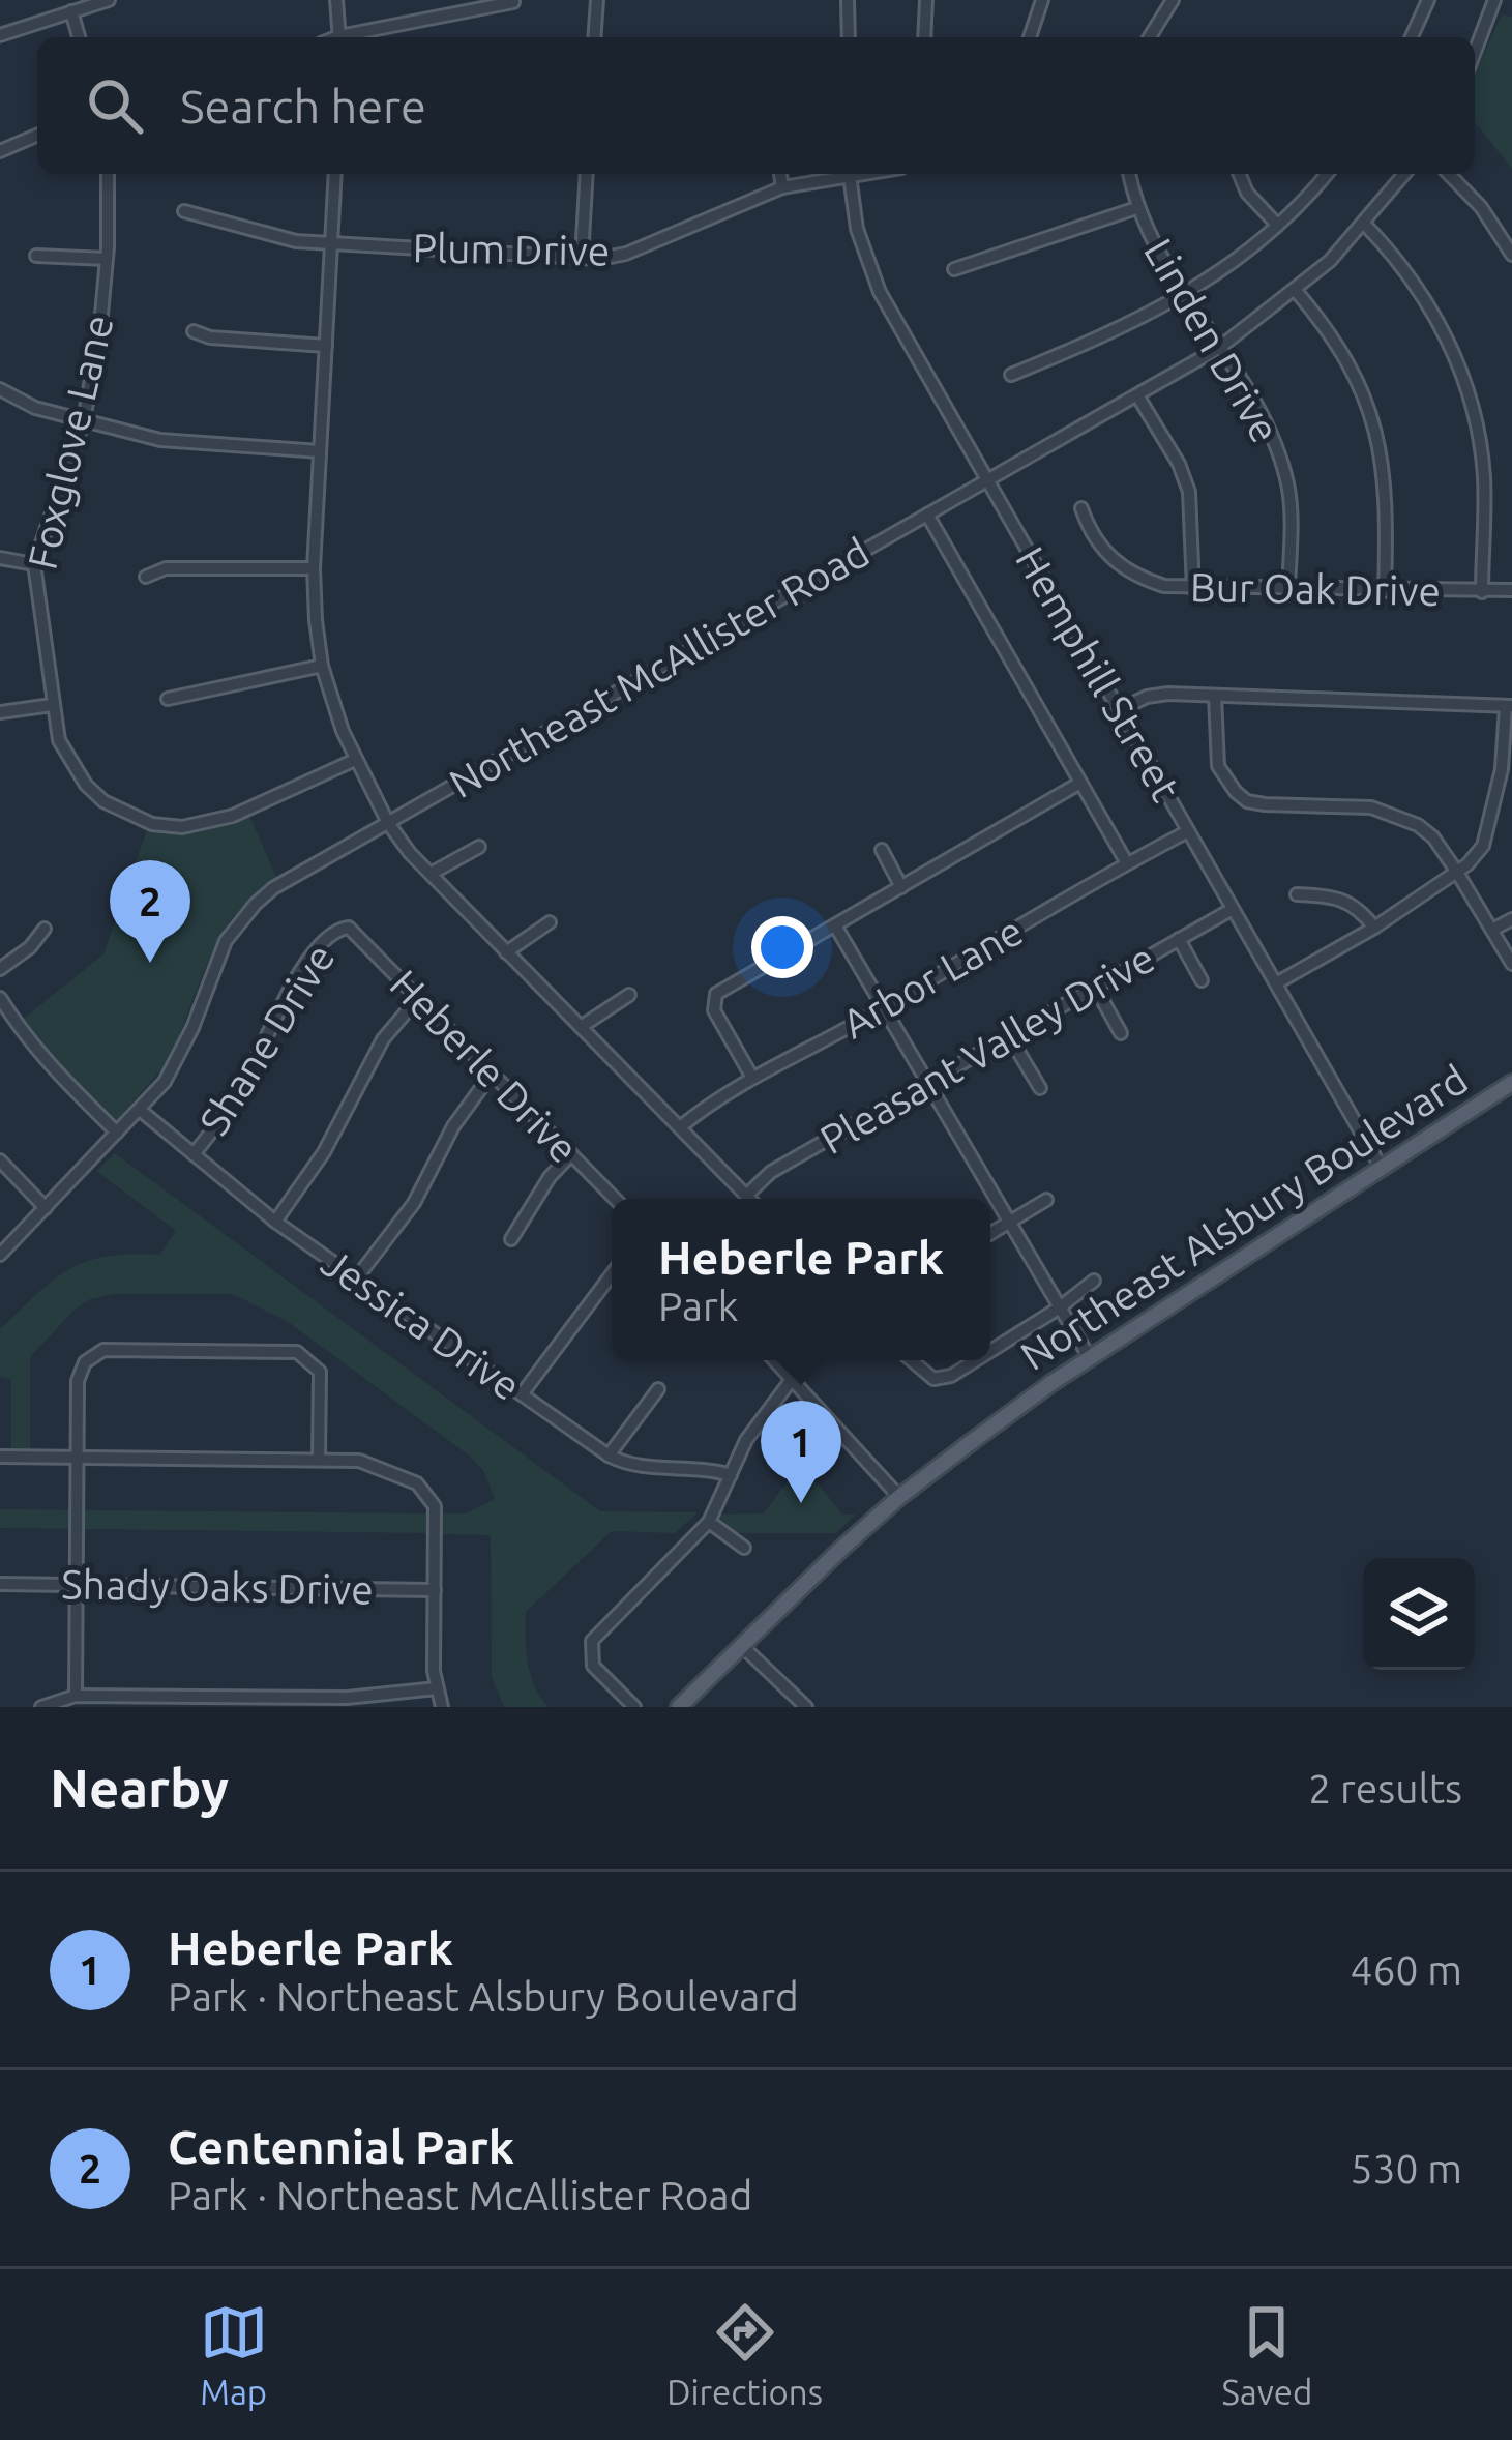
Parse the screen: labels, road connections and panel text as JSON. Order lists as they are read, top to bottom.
{
  "streets": {
    "main road": ["Northeast Alsbury Boulevard"],
    "street": [
      "Plum Drive",
      "Linden Drive",
      "Foxglove Lane",
      "Bur Oak Drive",
      "Northeast McAllister Road",
      "Hemphill Street",
      "Arbor Lane",
      "Shane Drive",
      "Pleasant Valley Drive",
      "Heberle Drive",
      "Jessica Drive",
      "Shady Oaks Drive"
    ]
  },
  "crossings": [
    ["Linden Drive", "Bur Oak Drive"],
    ["Linden Drive", "Northeast McAllister Road"],
    ["Northeast McAllister Road", "Hemphill Street"],
    ["Northeast McAllister Road", "Jessica Drive"],
    ["Hemphill Street", "Arbor Lane"],
    ["Hemphill Street", "Pleasant Valley Drive"],
    ["Hemphill Street", "Northeast Alsbury Boulevard"],
    ["Shane Drive", "Heberle Drive"],
    ["Shane Drive", "Jessica Drive"]
  ],
  "page": {
    "search": "Search here",
    "pins": ["2", "1"],
    "popup": ["Heberle Park", "Park"],
    "heading": ["Nearby", "2 results"],
    "list": [
      {
        "mark": "1",
        "name": "Heberle Park",
        "note": "Park · Northeast Alsbury Boulevard",
        "value": "460 m"
      },
      {
        "mark": "2",
        "name": "Centennial Park",
        "note": "Park · Northeast McAllister Road",
        "value": "530 m"
      }
    ],
    "nav": ["Map", "Directions", "Saved"]
  }
}
